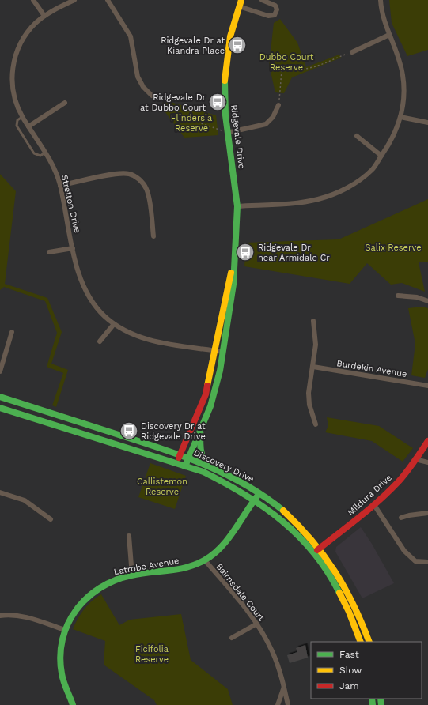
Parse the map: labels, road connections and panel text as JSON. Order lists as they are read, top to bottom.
{
  "streets": {
    "street": [
      "Ridgevale Drive",
      "Stretton Drive",
      "Burdekin Avenue",
      "Discovery Drive",
      "Mildura Drive",
      "Latrobe Avenue",
      "Bairnsdale Court"
    ]
  },
  "crossings": [
    ["Ridgevale Drive", "Stretton Drive"],
    ["Ridgevale Drive", "Discovery Drive"],
    ["Discovery Drive", "Mildura Drive"],
    ["Discovery Drive", "Latrobe Avenue"],
    ["Latrobe Avenue", "Bairnsdale Court"]
  ],
  "parks": [
    "Dubbo Court Reserve",
    "Flindersia Reserve",
    "Salix Reserve",
    "Callistemon Reserve",
    "Ficifolia Reserve"
  ],
  "places": {
    "bus stop": [
      "Ridgevale Dr at Kiandra Place",
      "Ridgevale Dr at Dubbo Court",
      "Ridgevale Dr near Armidale Cr",
      "Discovery Dr at Ridgevale Drive"
    ]
  },
  "legend": ["Fast", "Slow", "Jam"]
}
